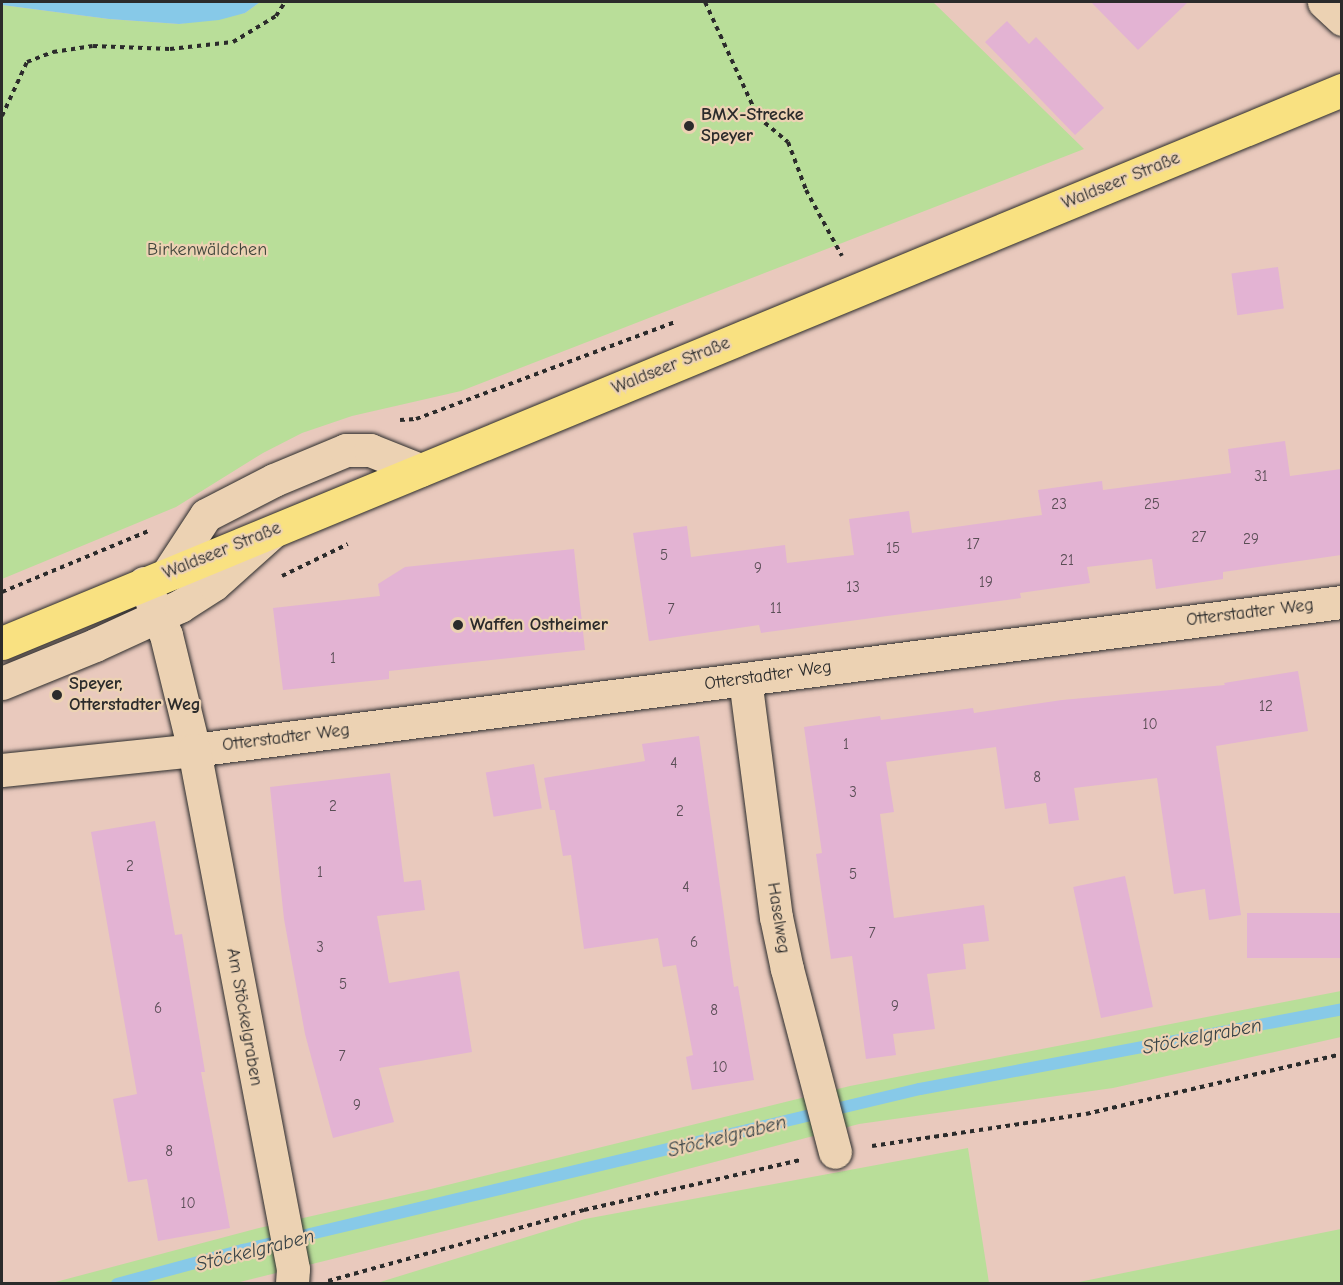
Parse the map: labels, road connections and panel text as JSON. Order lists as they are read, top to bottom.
{
  "streets": {
    "main road": ["Waldseer Straße"],
    "street": ["Otterstadter Weg", "Haselweg", "Am Stöckelgraben"]
  },
  "crossings": [
    ["Otterstadter Weg", "Haselweg"],
    ["Otterstadter Weg", "Am Stöckelgraben"]
  ],
  "water": ["Stöckelgraben"],
  "parks": ["Birkenwäldchen"],
  "places": ["BMX-Strecke Speyer", "Waffen Ostheimer", "Speyer, Otterstadter Weg"],
  "house_numbers": [
    "31",
    "23",
    "25",
    "27",
    "29",
    "17",
    "15",
    "5",
    "21",
    "9",
    "19",
    "13",
    "11",
    "7",
    "1",
    "12",
    "10",
    "1",
    "4",
    "8",
    "3",
    "2",
    "2",
    "2",
    "1",
    "5",
    "4",
    "7",
    "6",
    "3",
    "5",
    "9",
    "6",
    "8",
    "7",
    "10",
    "9",
    "8",
    "10"
  ]
}
